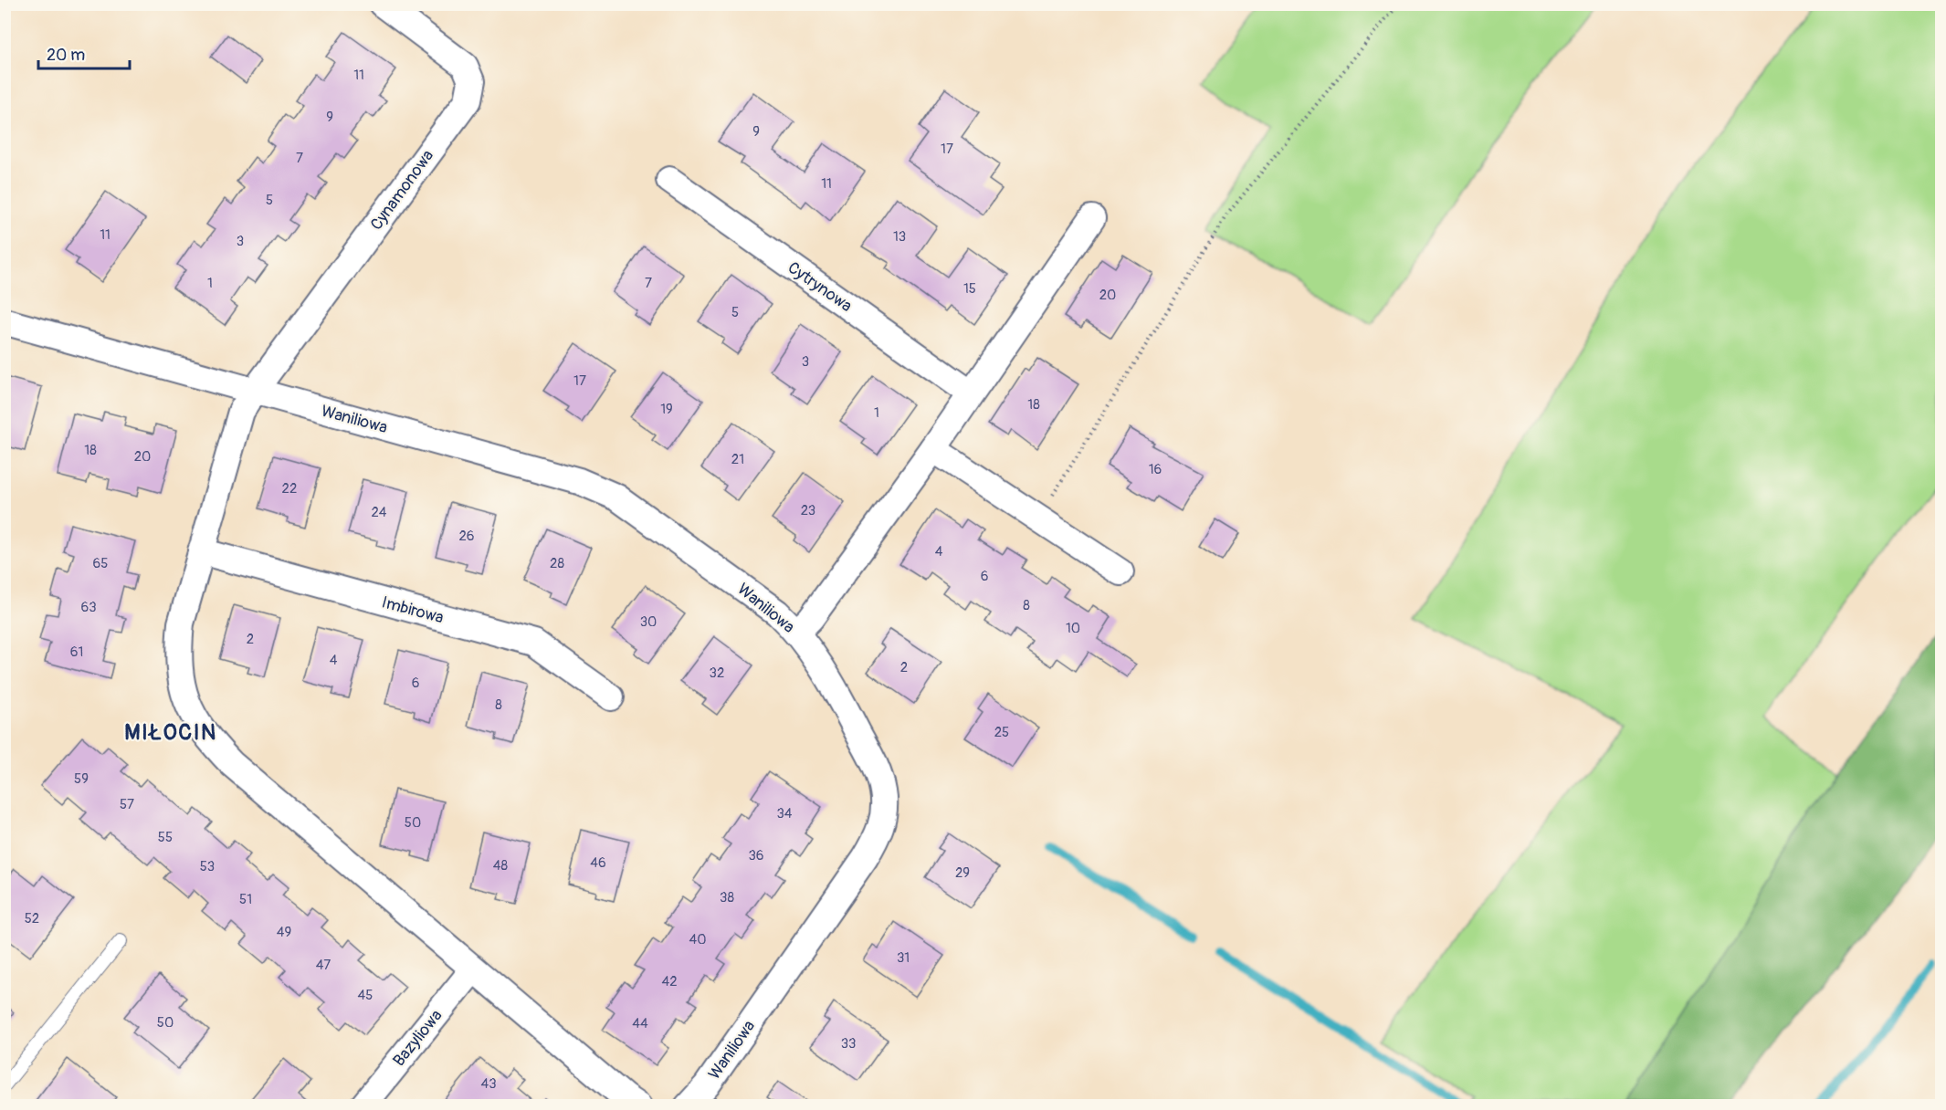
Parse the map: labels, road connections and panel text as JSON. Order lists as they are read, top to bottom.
{
  "streets": {
    "street": [
      "Cynamonowa",
      "Cytrynowa",
      "Waniliowa",
      "Imbirowa",
      "Bazyliowa"
    ]
  },
  "crossings": [
    ["Cynamonowa", "Waniliowa"]
  ],
  "districts": ["MIŁOCIN"],
  "house_numbers": [
    "11",
    "9",
    "9",
    "17",
    "7",
    "11",
    "5",
    "11",
    "13",
    "3",
    "1",
    "7",
    "15",
    "20",
    "5",
    "3",
    "17",
    "18",
    "19",
    "1",
    "18",
    "20",
    "21",
    "16",
    "22",
    "23",
    "24",
    "26",
    "4",
    "65",
    "28",
    "6",
    "8",
    "63",
    "30",
    "10",
    "2",
    "61",
    "4",
    "2",
    "32",
    "6",
    "8",
    "25",
    "59",
    "57",
    "34",
    "50",
    "55",
    "36",
    "46",
    "48",
    "53",
    "29",
    "38",
    "51",
    "52",
    "49",
    "40",
    "31",
    "47",
    "42",
    "45",
    "50",
    "44",
    "33",
    "43"
  ],
  "scale_bar": "20 m"
}
